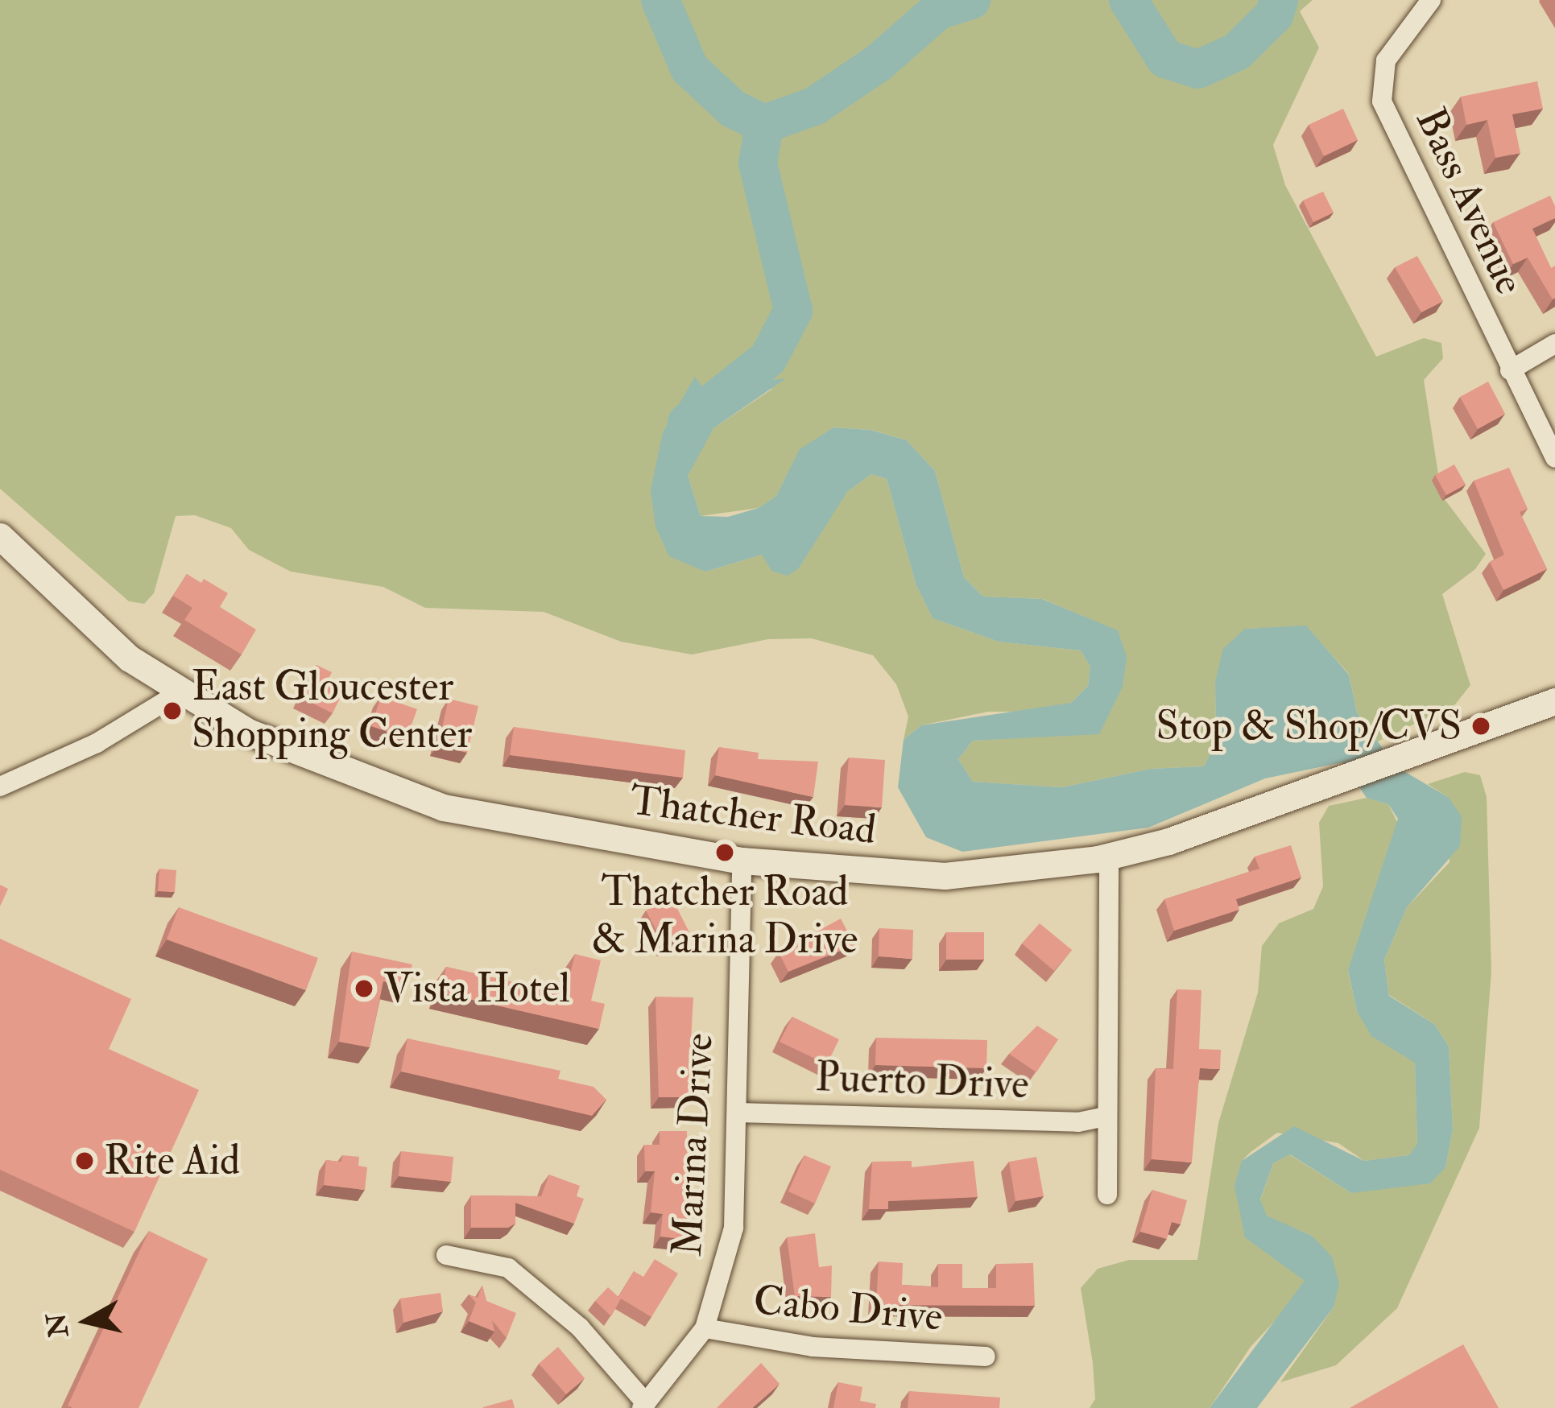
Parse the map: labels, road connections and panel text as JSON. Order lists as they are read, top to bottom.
{
  "streets": {
    "main road": ["Thatcher Road"],
    "street": [
      "Bass Avenue",
      "Puerto Drive",
      "Marina Drive",
      "Cabo Drive"
    ]
  },
  "crossings": [
    ["Thatcher Road", "Marina Drive"],
    ["Puerto Drive", "Marina Drive"],
    ["Marina Drive", "Cabo Drive"]
  ],
  "places": [
    "East Gloucester Shopping Center",
    "Stop & Shop/CVS",
    "Thatcher Road & Marina Drive",
    "Vista Hotel",
    "Rite Aid"
  ],
  "north": "left"
}
